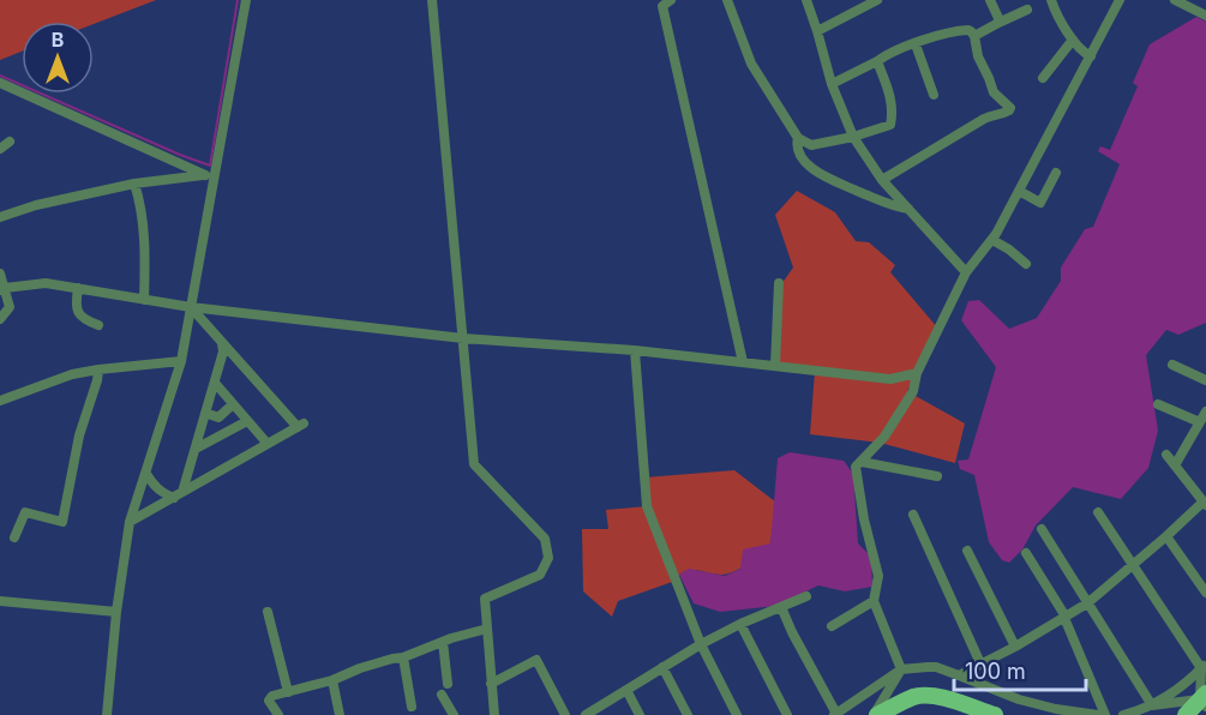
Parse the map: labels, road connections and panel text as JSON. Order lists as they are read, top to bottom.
{
  "scale_bar": "100 m",
  "north": "top"
}
